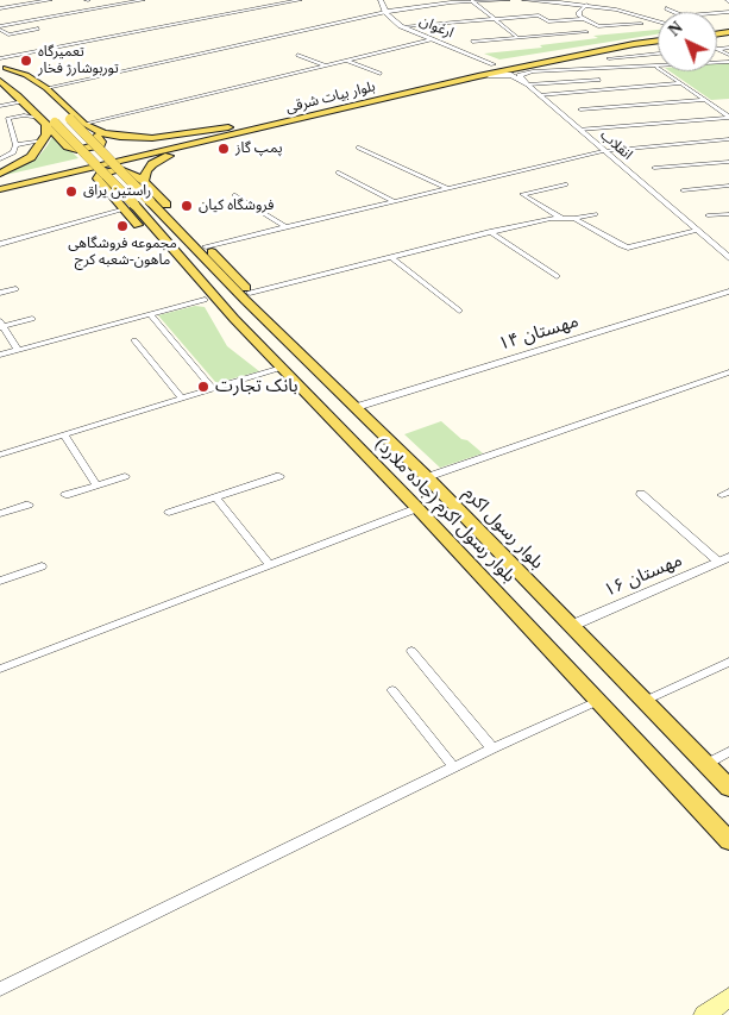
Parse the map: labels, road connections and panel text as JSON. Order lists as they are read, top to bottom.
{
  "streets": {
    "main road": ["بلوار بیات شرقی", "بلوار رسول اکرم (جاده ملارد)", "بلوار رسول اکرم"],
    "street": [
      "ارغوان",
      "انقلاب",
      "مهستان ۱۴",
      "مهستان ۱۶"
    ]
  },
  "crossings": [
    ["ارغوان", "بلوار بیات شرقی"],
    ["بلوار بیات شرقی", "انقلاب"],
    ["مهستان ۱۴", "بلوار رسول اکرم"],
    ["بلوار رسول اکرم", "مهستان ۱۶"]
  ],
  "places": [
    "تعمیرگاه توربوشارژ فخار",
    "پمپ گاز",
    "راستین یراق",
    "فروشگاه کیان",
    "مجموعه فروشگاهی ماهون-شعبه کرج",
    "بانک تجارت"
  ],
  "north": "top left"
}
